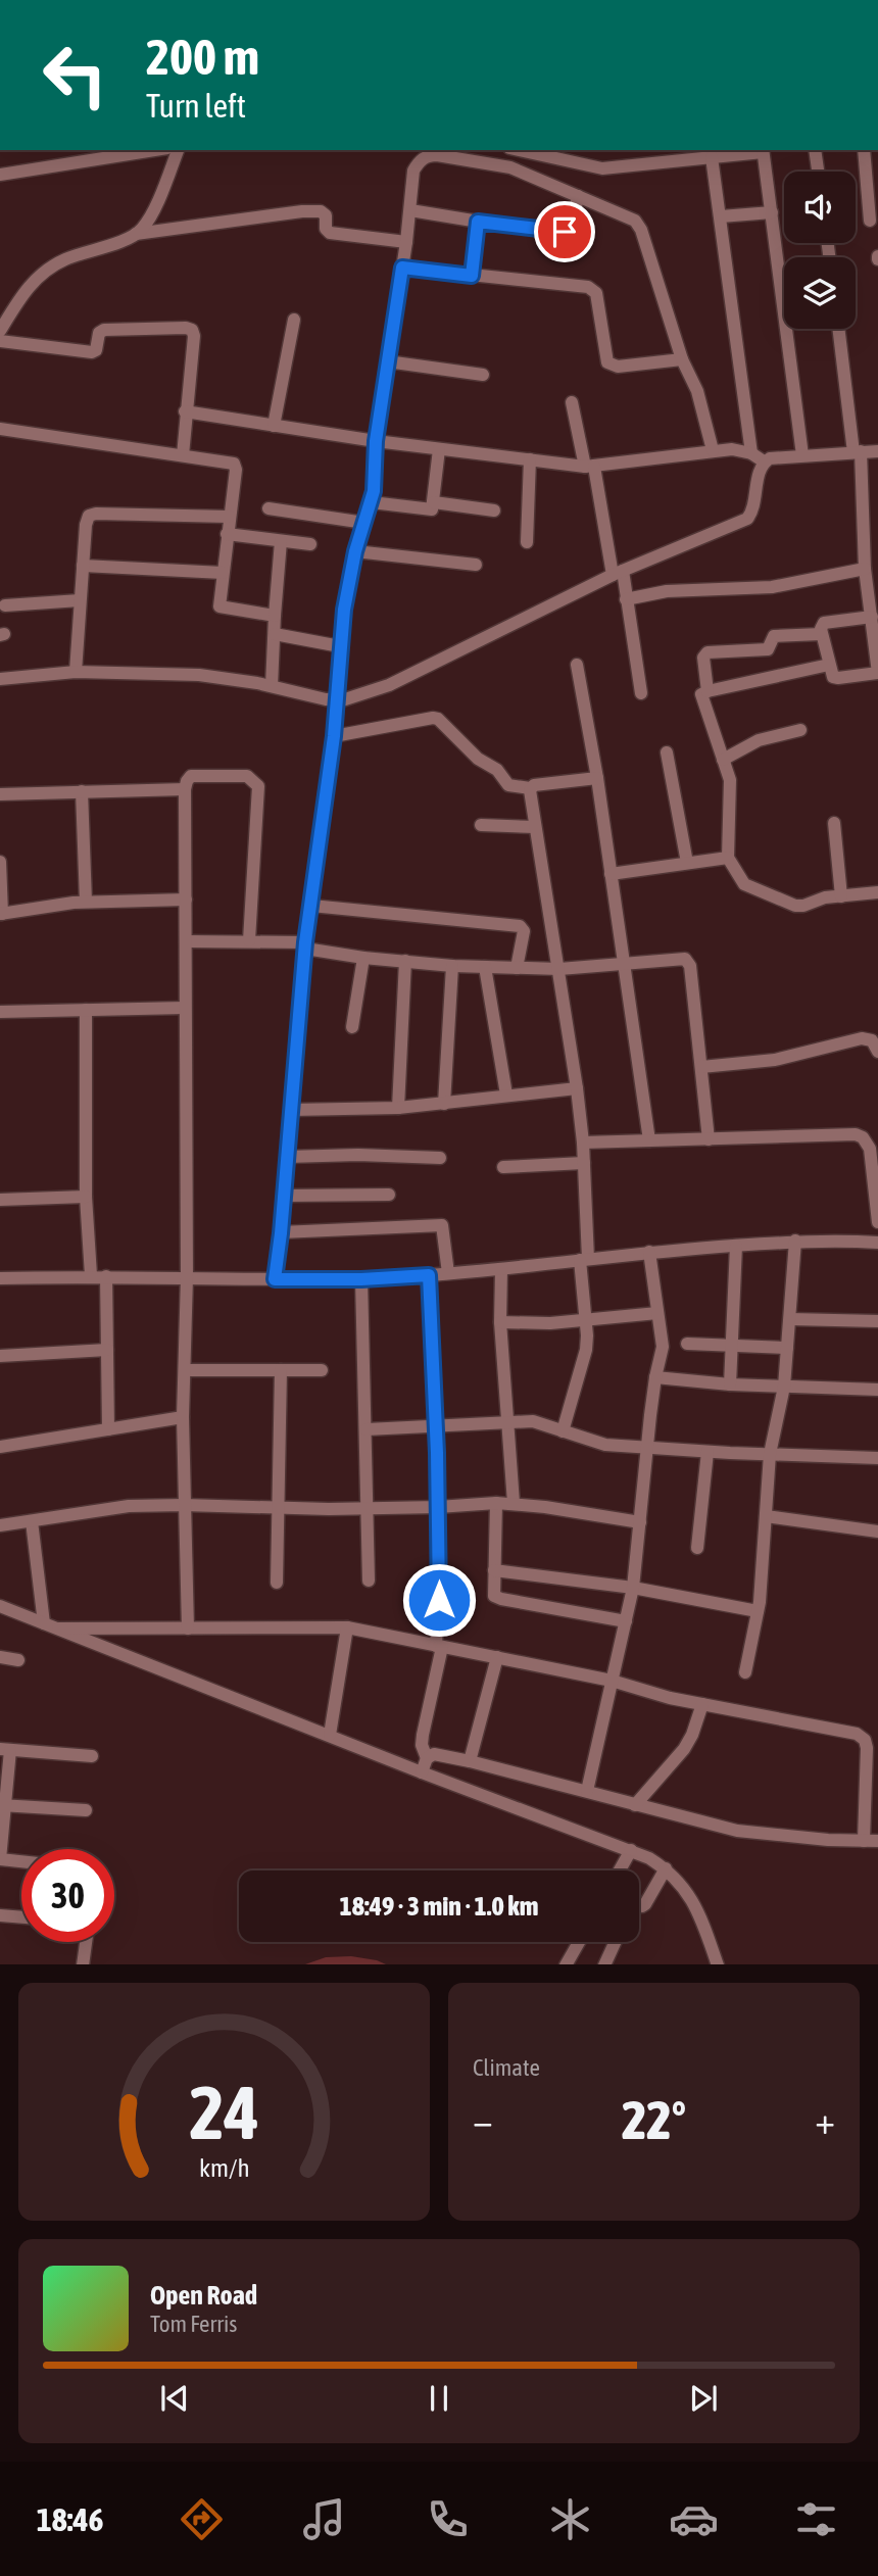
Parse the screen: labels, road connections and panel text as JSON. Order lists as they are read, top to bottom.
{
  "page": {
    "turn": ["200 m", "Turn left"],
    "limit": "30",
    "trip": "18:49 · 3 min · 1.0 km",
    "tile": "Climate",
    "heat": ["−", "22°", "+"],
    "song": ["Open Road", "Tom Ferris"],
    "tabs": "18:46",
    "gauge": ["24", "km/h"]
  }
}
